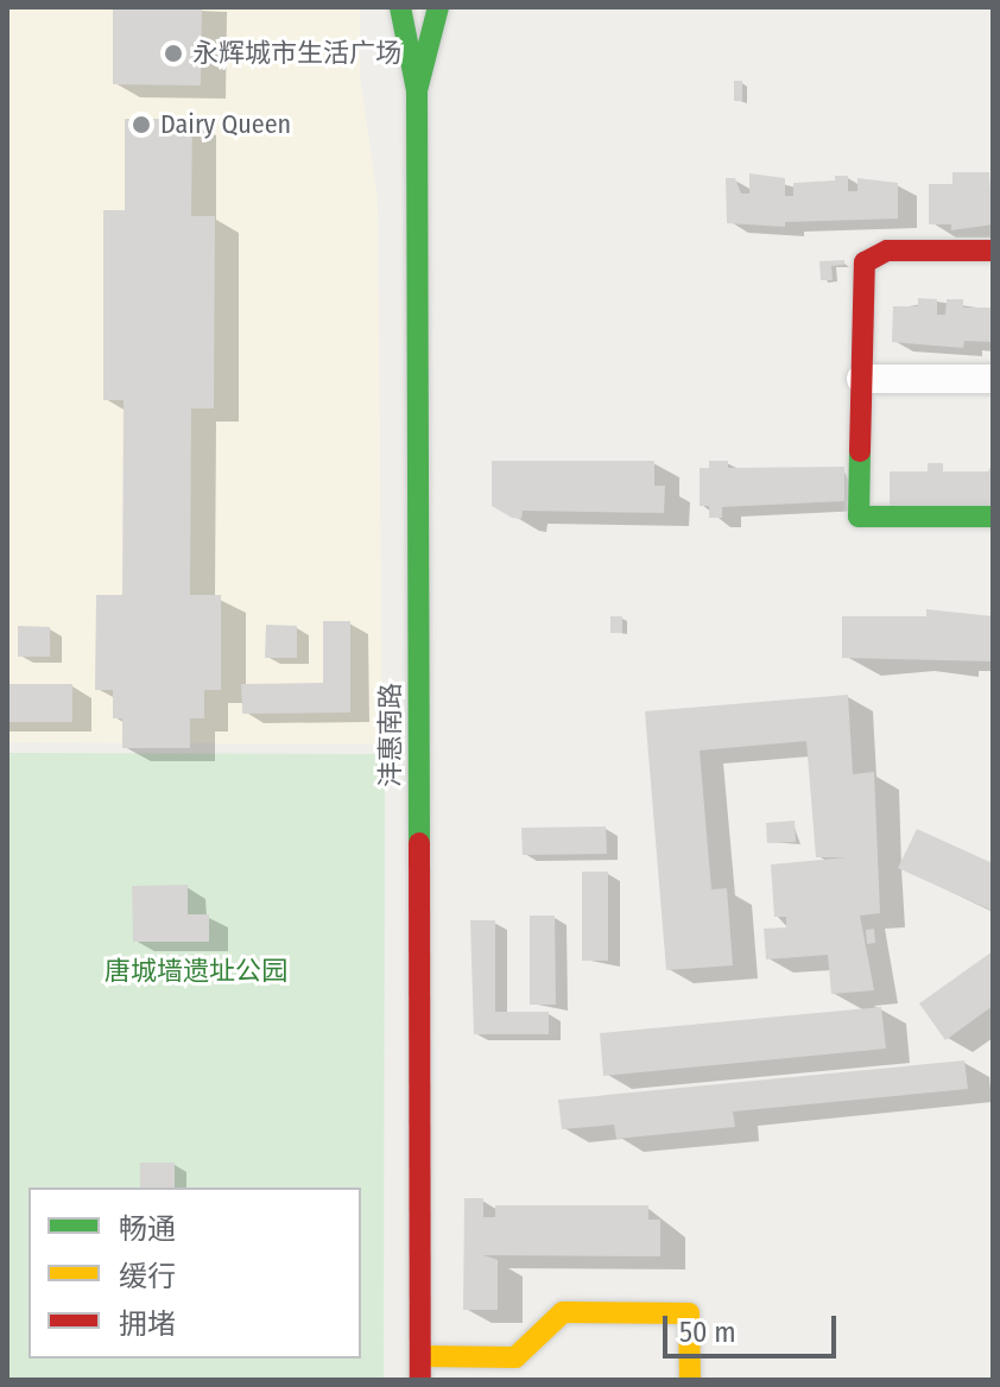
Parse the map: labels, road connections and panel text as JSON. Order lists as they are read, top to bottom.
{
  "streets": {
    "main road": ["沣惠南路"]
  },
  "parks": ["唐城墙遗址公园"],
  "places": ["永辉城市生活广场", "Dairy Queen"],
  "legend": ["畅通", "缓行", "拥堵"],
  "scale_bar": "50 m"
}
